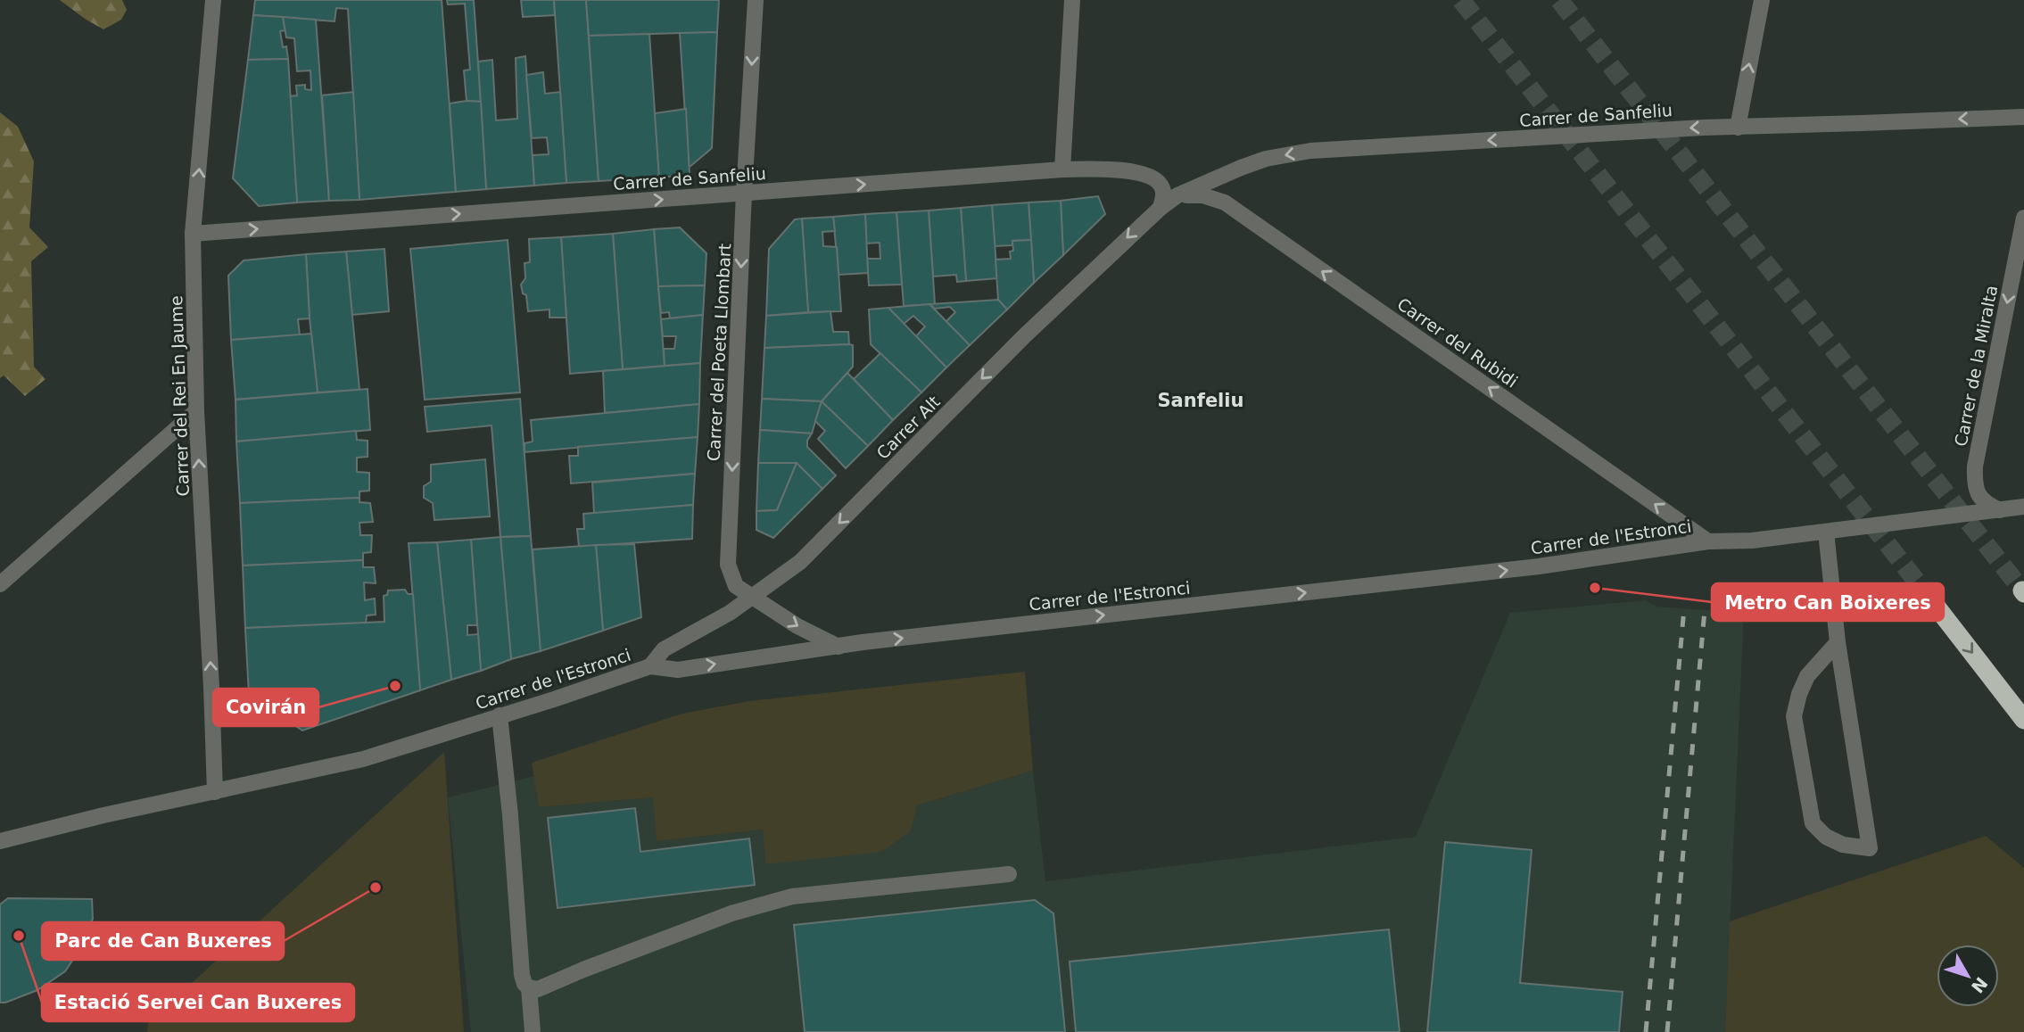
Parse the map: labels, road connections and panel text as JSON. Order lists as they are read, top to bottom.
{
  "streets": {
    "street": [
      "Carrer de Sanfeliu",
      "Carrer del Rubidi",
      "Carrer del Poeta Llombart",
      "Carrer de la Miralta",
      "Carrer del Rei En Jaume",
      "Carrer Alt",
      "Carrer de l'Estronci"
    ]
  },
  "crossings": [
    ["Carrer de Sanfeliu", "Carrer del Rubidi"],
    ["Carrer de Sanfeliu", "Carrer del Poeta Llombart"],
    ["Carrer de Sanfeliu", "Carrer del Rei En Jaume"],
    ["Carrer de Sanfeliu", "Carrer Alt"],
    ["Carrer del Rubidi", "Carrer Alt"],
    ["Carrer del Rubidi", "Carrer de l'Estronci"],
    ["Carrer del Poeta Llombart", "Carrer Alt"],
    ["Carrer del Poeta Llombart", "Carrer de l'Estronci"],
    ["Carrer de la Miralta", "Carrer de l'Estronci"],
    ["Carrer del Rei En Jaume", "Carrer de l'Estronci"],
    ["Carrer Alt", "Carrer de l'Estronci"]
  ],
  "one_way": [
    "Carrer del Rubidi",
    "Carrer del Poeta Llombart",
    "Carrer de la Miralta",
    "Carrer del Rei En Jaume",
    "Carrer Alt",
    "Carrer de l'Estronci"
  ],
  "districts": ["Sanfeliu"],
  "places": [
    "Metro Can Boixeres",
    "Covirán",
    "Parc de Can Buxeres",
    "Estació Servei Can Buxeres"
  ],
  "north": "bottom right"
}
